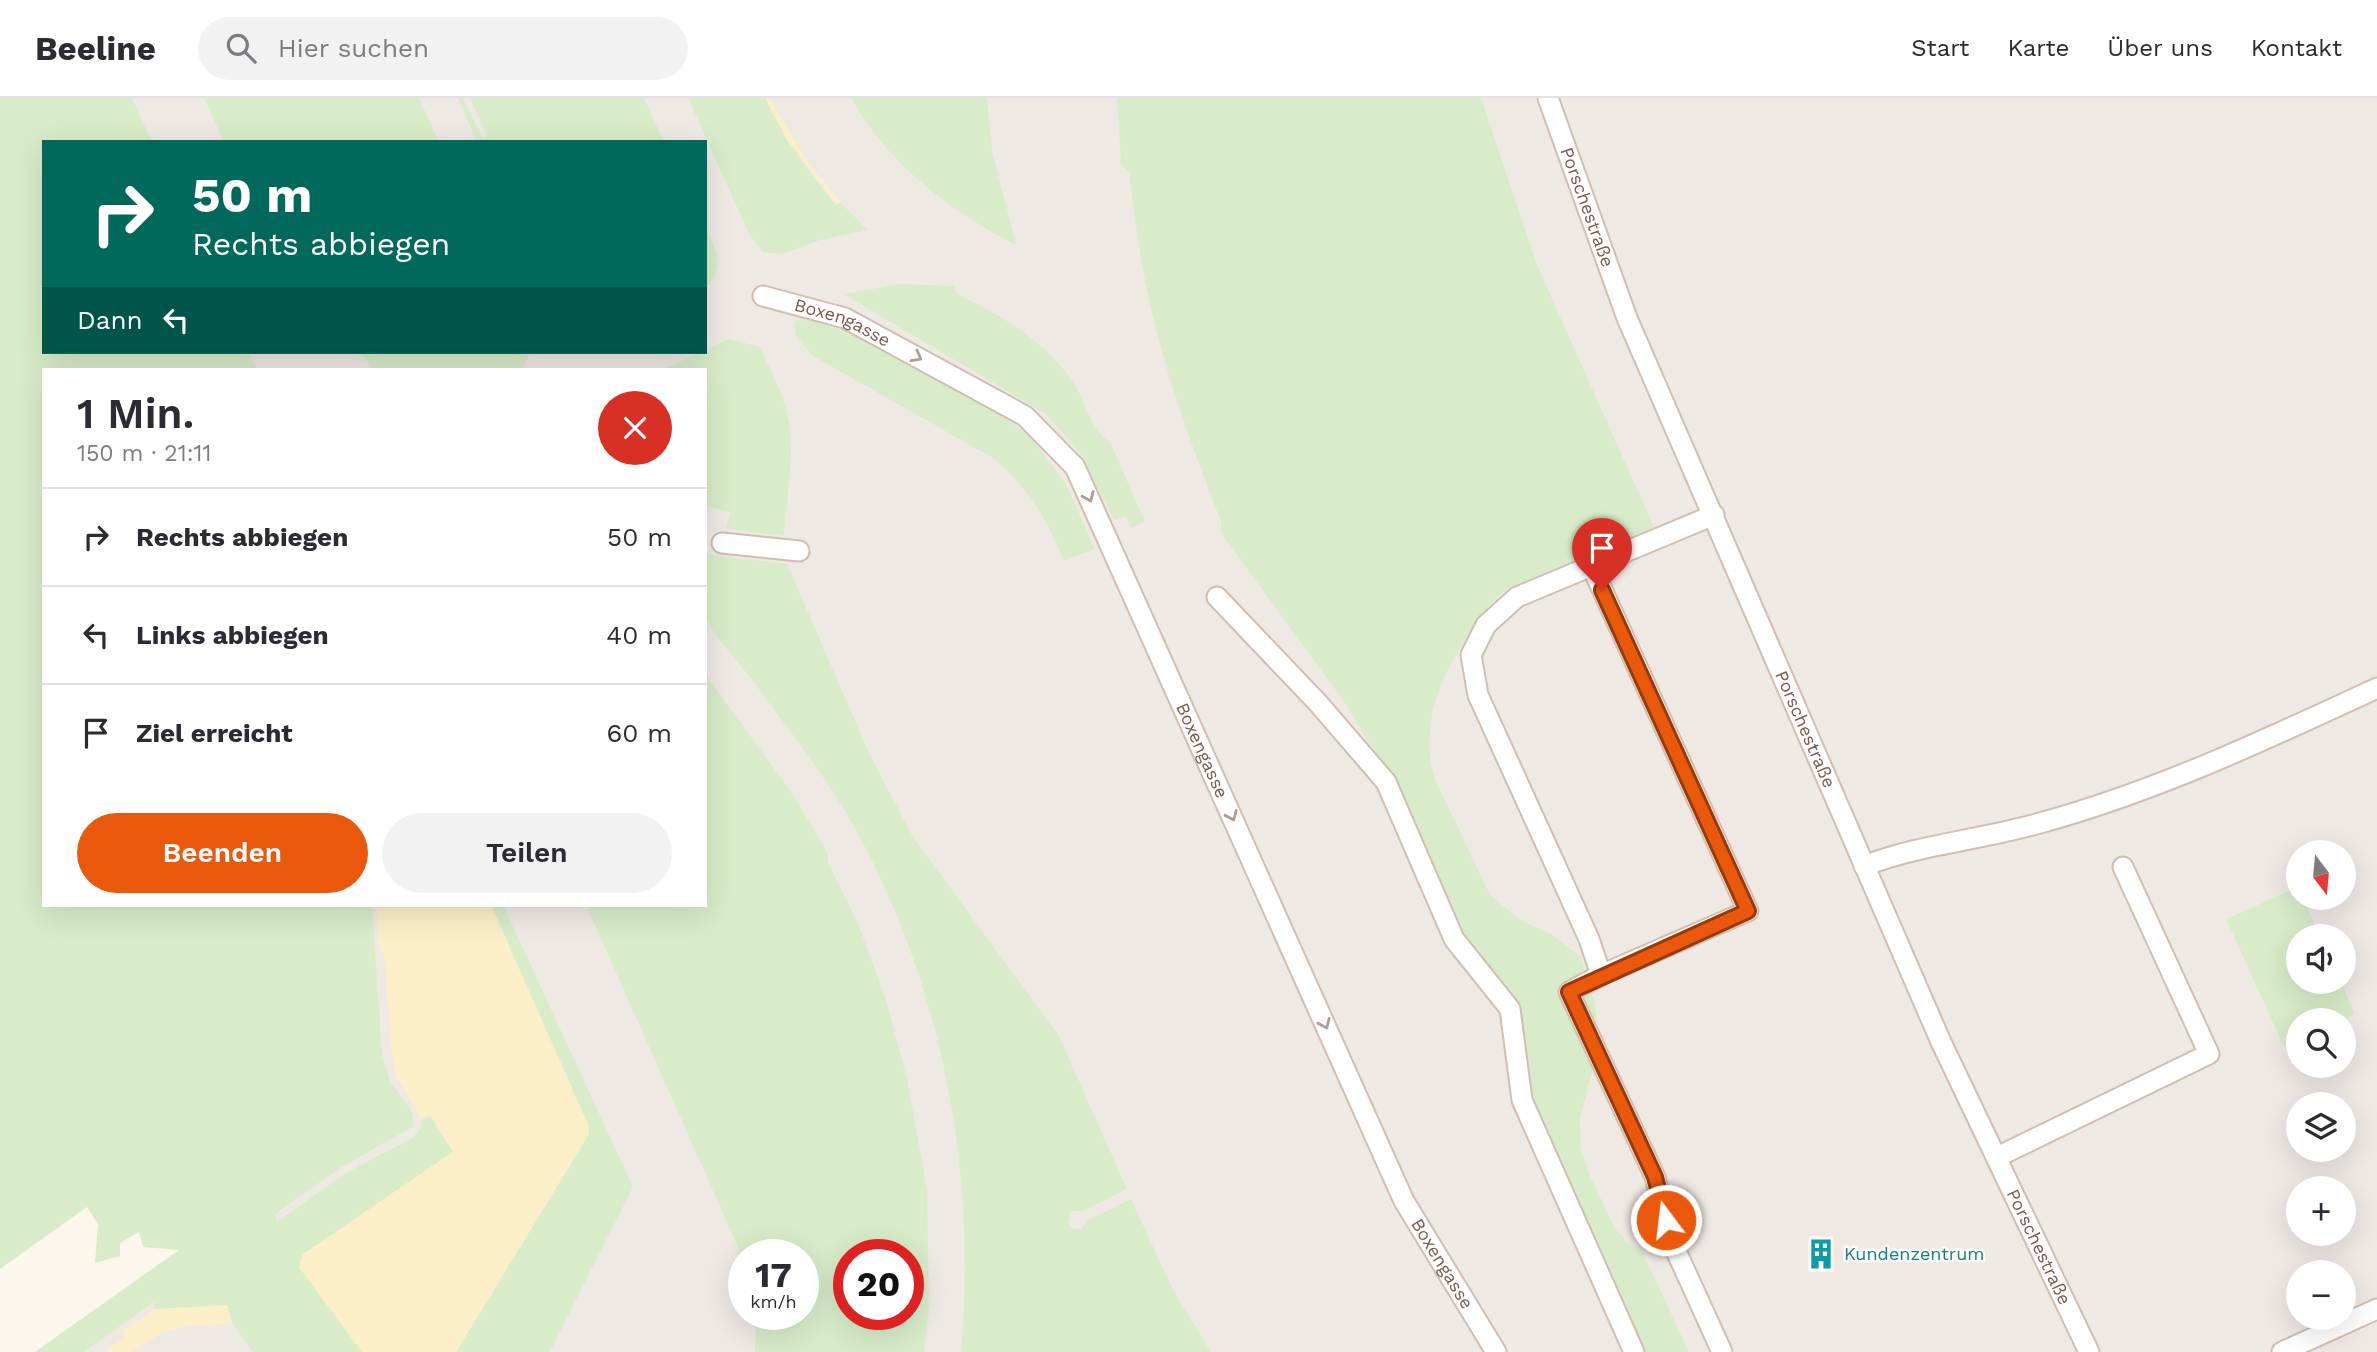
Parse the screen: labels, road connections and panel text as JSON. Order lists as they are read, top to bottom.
{
  "streets": {
    "lane": ["Porschestraße", "Boxengasse"]
  },
  "places": {
    "building": ["Kundenzentrum"]
  },
  "north": "bottom",
  "page": {
    "header": "Beeline",
    "search": "Hier suchen",
    "nav": [
      "Start",
      "Karte",
      "Über uns",
      "Kontakt"
    ],
    "turn": ["50 m", "Rechts abbiegen"],
    "then": "Dann",
    "heading": ["1 Min.", "150 m · 21:11"],
    "list": [
      {
        "name": "Rechts abbiegen",
        "value": "50 m"
      },
      {
        "name": "Links abbiegen",
        "value": "40 m"
      },
      {
        "name": "Ziel erreicht",
        "value": "60 m"
      }
    ],
    "buttons": ["Beenden", "Teilen"],
    "map_buttons": ["+", "−"],
    "speed": "17 km/h",
    "limit": "20"
  }
}
